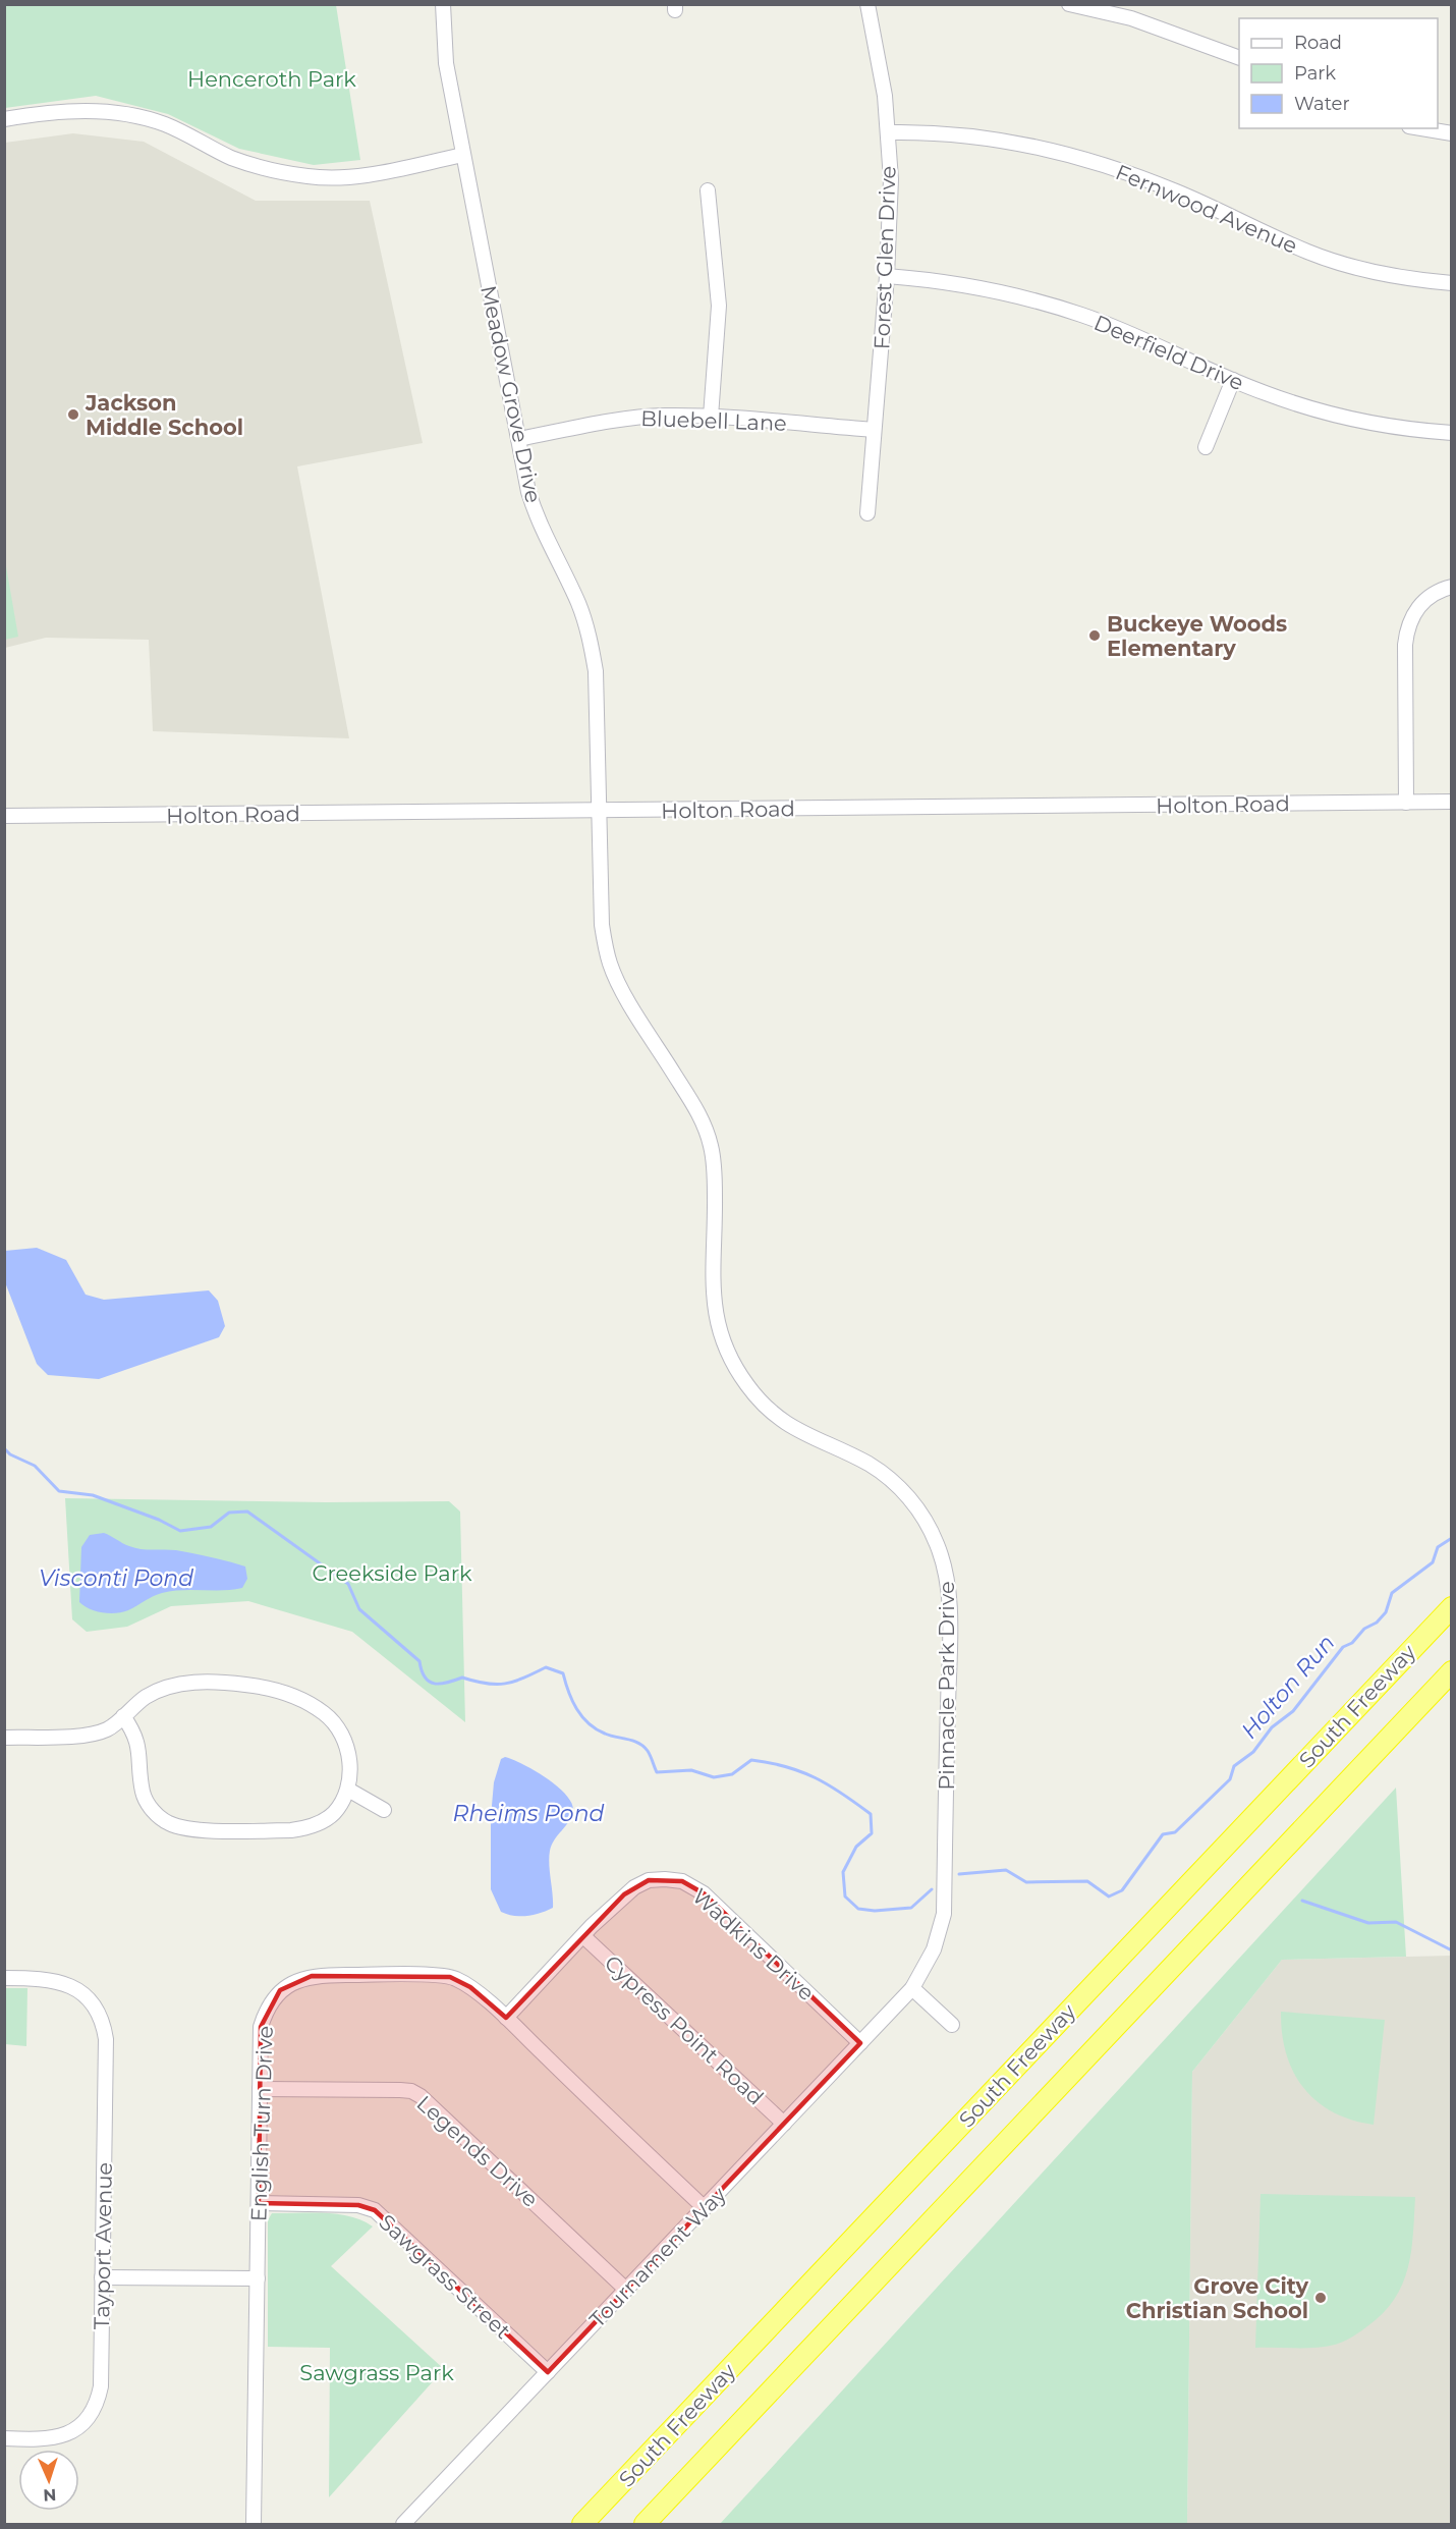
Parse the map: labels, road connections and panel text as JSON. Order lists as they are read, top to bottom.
{
  "streets": {
    "highway": ["South Freeway"],
    "street": [
      "Fernwood Avenue",
      "Forest Glen Drive",
      "Deerfield Drive",
      "Meadow Grove Drive",
      "Bluebell Lane",
      "Holton Road",
      "Pinnacle Park Drive",
      "Wadkins Drive",
      "Cypress Point Road",
      "English Turn Drive",
      "Legends Drive",
      "Tayport Avenue",
      "Tournament Way",
      "Sawgrass Street"
    ]
  },
  "crossings": [
    ["Fernwood Avenue", "Forest Glen Drive"],
    ["Forest Glen Drive", "Deerfield Drive"],
    ["Forest Glen Drive", "Bluebell Lane"],
    ["Meadow Grove Drive", "Bluebell Lane"],
    ["Meadow Grove Drive", "Holton Road"],
    ["Meadow Grove Drive", "Pinnacle Park Drive"],
    ["Holton Road", "Pinnacle Park Drive"],
    ["Pinnacle Park Drive", "Tournament Way"],
    ["Wadkins Drive", "Cypress Point Road"],
    ["Wadkins Drive", "English Turn Drive"],
    ["Wadkins Drive", "Tournament Way"],
    ["Cypress Point Road", "Tournament Way"],
    ["English Turn Drive", "Legends Drive"],
    ["English Turn Drive", "Tournament Way"],
    ["English Turn Drive", "Sawgrass Street"],
    ["Legends Drive", "Tournament Way"],
    ["Tournament Way", "Sawgrass Street"]
  ],
  "water": ["Visconti Pond", "Holton Run", "Rheims Pond"],
  "parks": ["Henceroth Park", "Creekside Park", "Sawgrass Park"],
  "places": ["Jackson Middle School", "Buckeye Woods Elementary", "Grove City Christian School"],
  "legend": ["Road", "Park", "Water"],
  "north": "bottom"
}
